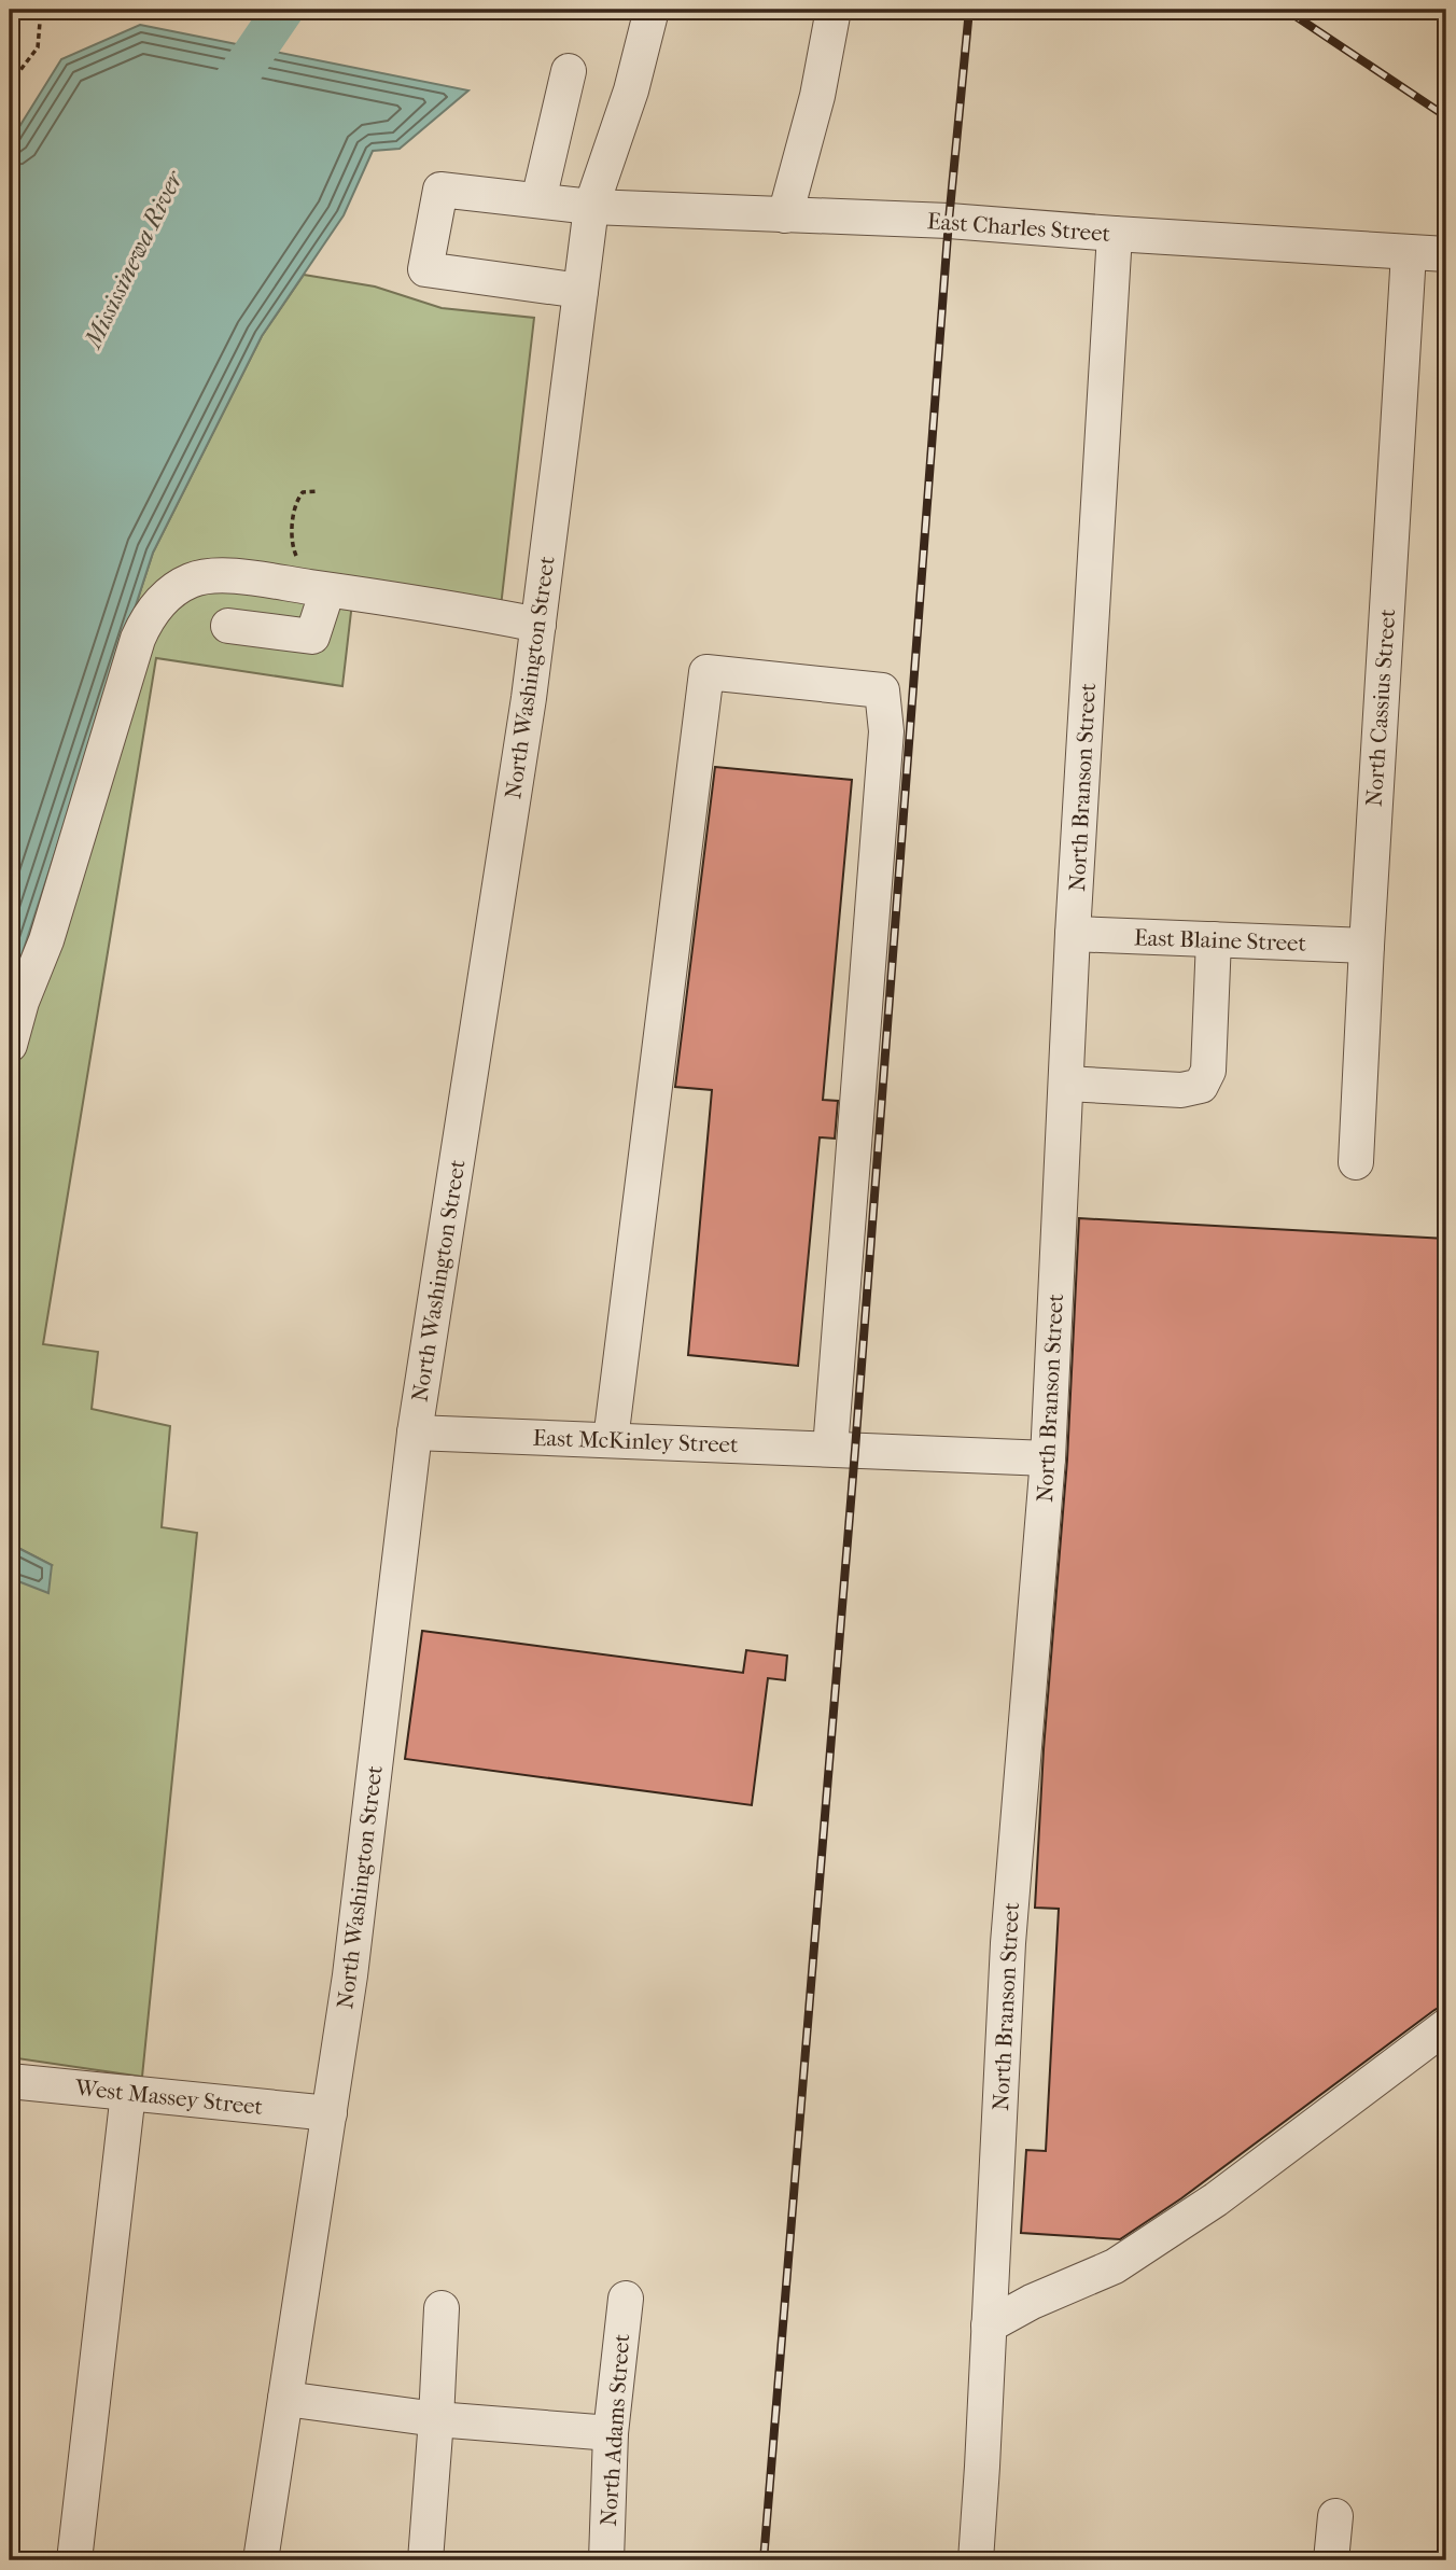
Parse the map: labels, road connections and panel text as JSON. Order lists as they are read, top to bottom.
{
  "streets": {
    "street": [
      "East Charles Street",
      "North Washington Street",
      "North Cassius Street",
      "North Branson Street",
      "East Blaine Street",
      "East McKinley Street",
      "West Massey Street",
      "North Adams Street"
    ]
  },
  "crossings": [
    ["East Charles Street", "North Washington Street"],
    ["East Charles Street", "North Cassius Street"],
    ["East Charles Street", "North Branson Street"],
    ["North Washington Street", "East McKinley Street"],
    ["North Washington Street", "West Massey Street"],
    ["North Cassius Street", "East Blaine Street"],
    ["North Branson Street", "East Blaine Street"],
    ["North Branson Street", "East McKinley Street"]
  ],
  "water": ["Mississinewa River"]
}
